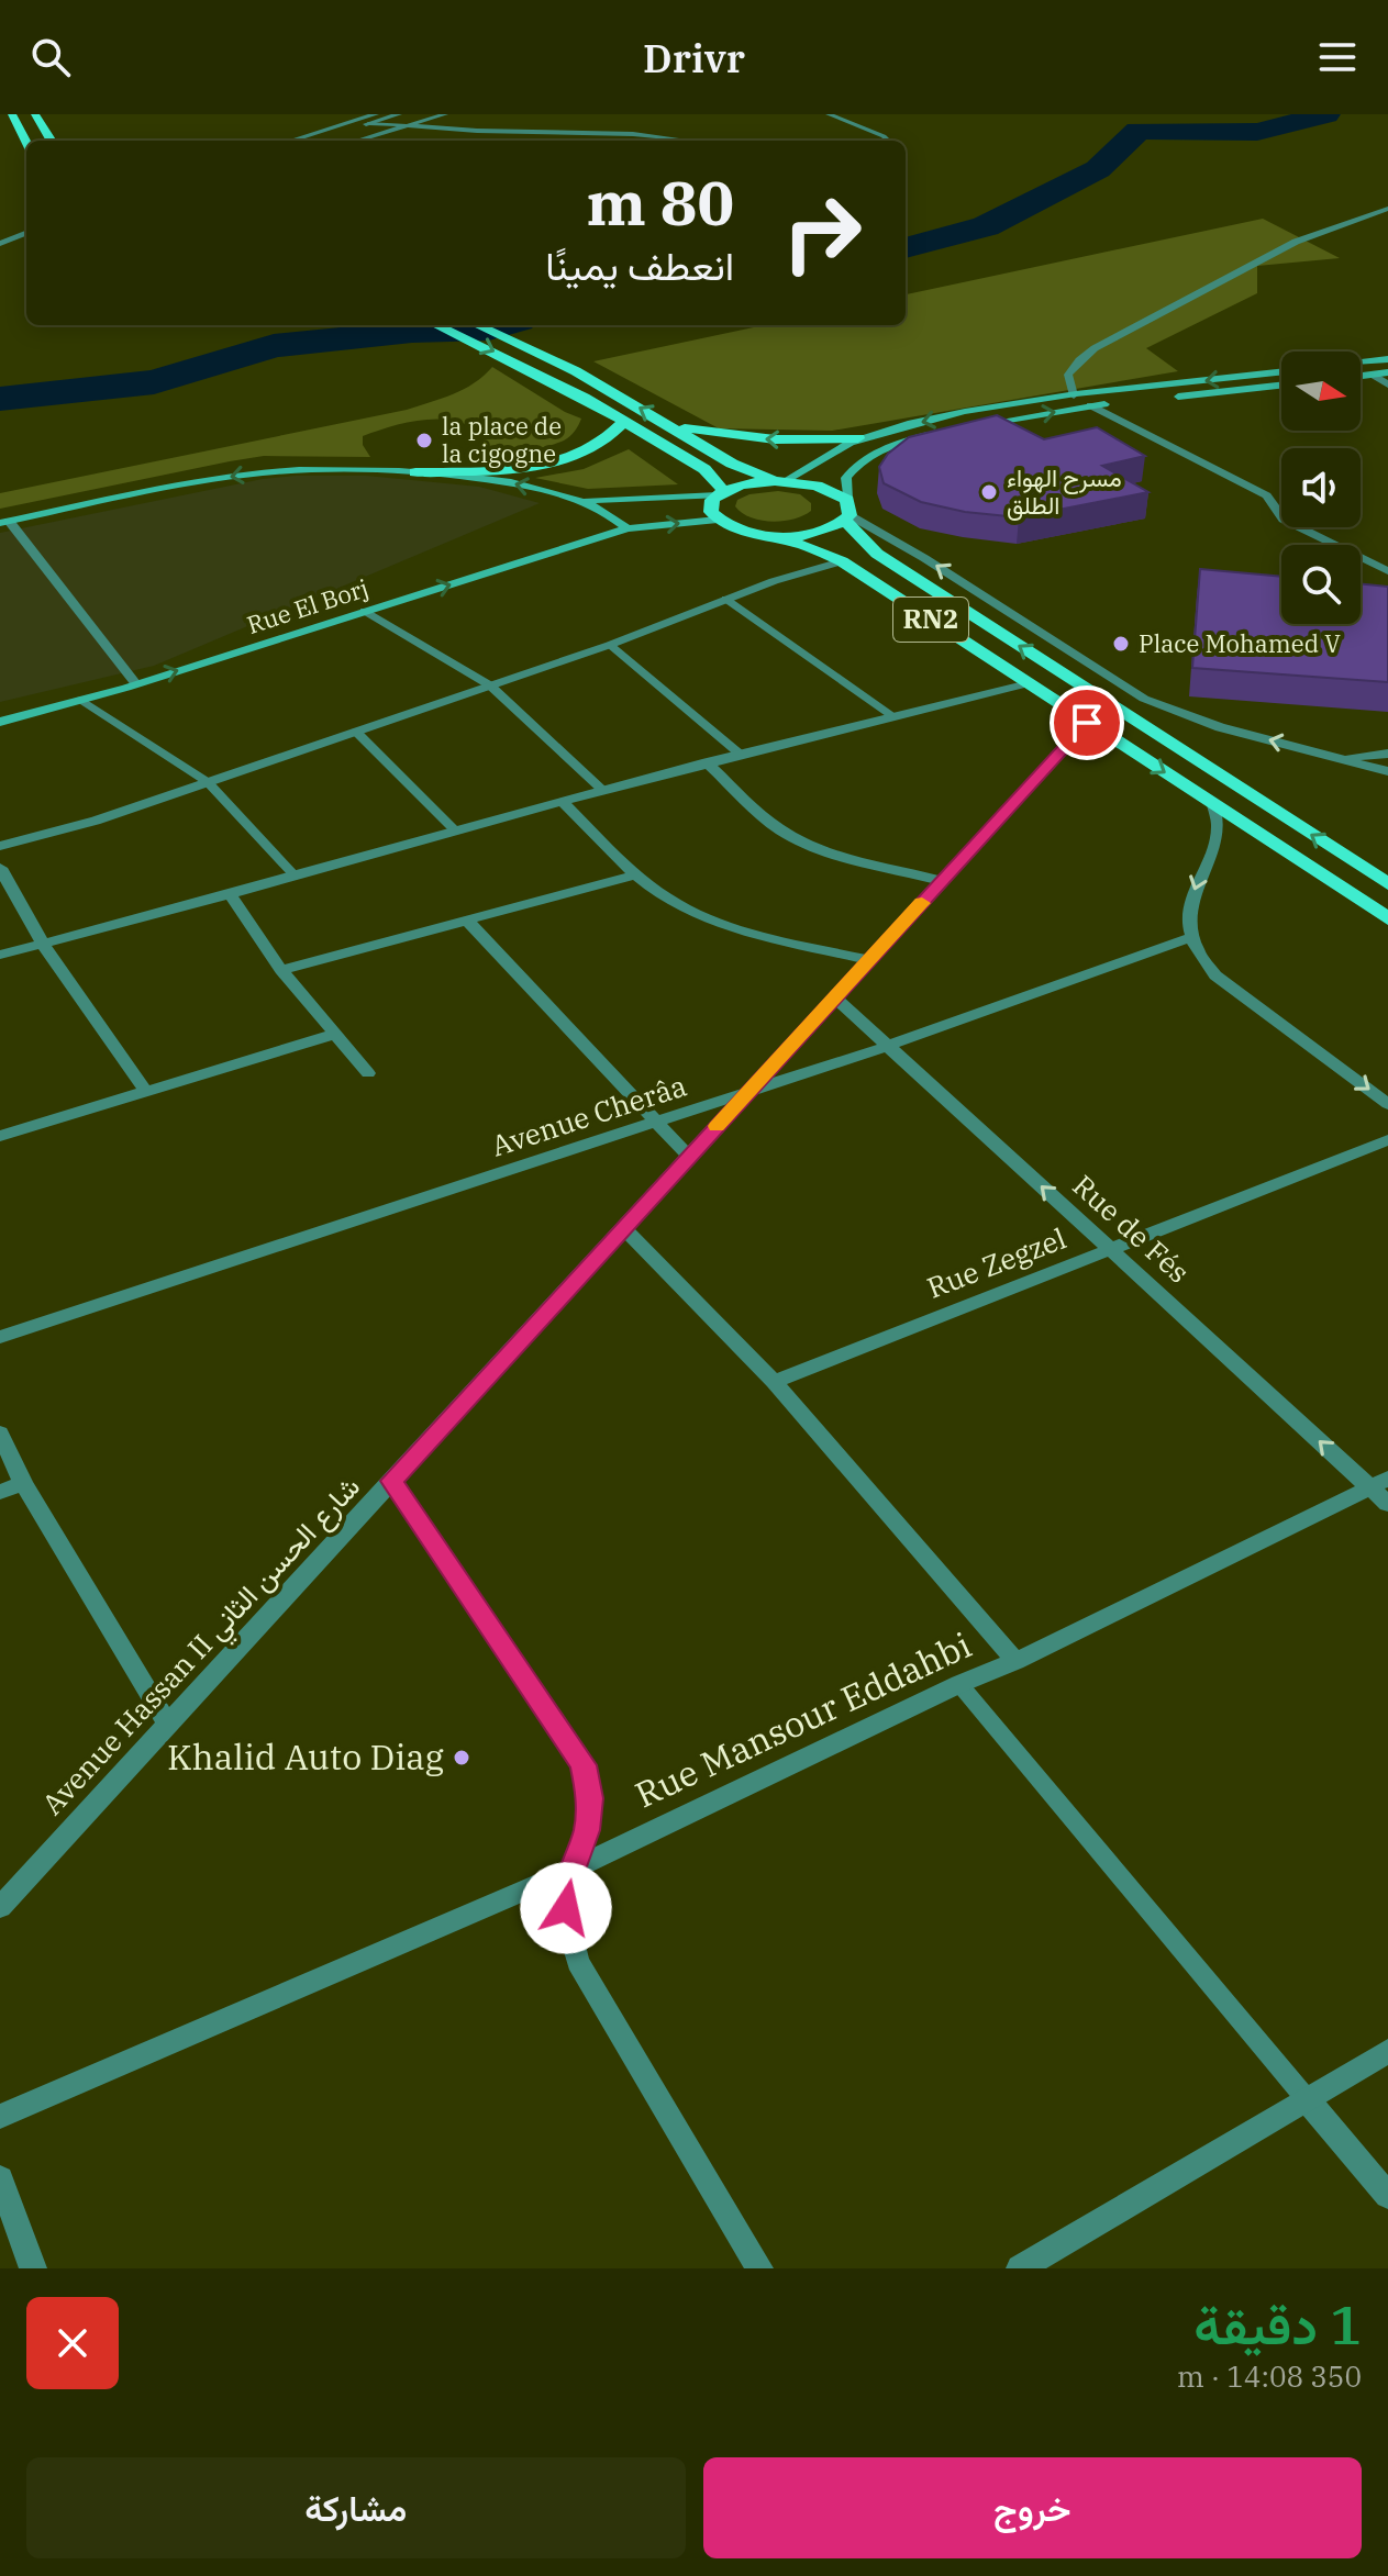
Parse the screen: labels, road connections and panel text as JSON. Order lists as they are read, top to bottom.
{
  "streets": {
    "highway": ["RN2"],
    "main road": ["Rue El Borj"],
    "street": [
      "Avenue Cherâa",
      "Rue de Fés",
      "Rue Zegzel",
      "Avenue Hassan II شارع الحسن الثاني",
      "Rue Mansour Eddahbi"
    ]
  },
  "crossings": [
    ["Rue El Borj", "RN2"],
    ["RN2", "Avenue Hassan II شارع الحسن الثاني"],
    ["Avenue Cherâa", "Rue de Fés"],
    ["Avenue Cherâa", "Avenue Hassan II شارع الحسن الثاني"],
    ["Rue de Fés", "Rue Zegzel"],
    ["Rue de Fés", "Avenue Hassan II شارع الحسن الثاني"],
    ["Rue de Fés", "Rue Mansour Eddahbi"]
  ],
  "one_way": ["Rue de Fés"],
  "places": [
    "la place de la cigogne",
    "مسرح الهواء الطلق",
    "Place Mohamed V",
    "Khalid Auto Diag"
  ],
  "north": "right",
  "page": {
    "header": "Drivr",
    "turn": ["80 m", "انعطف يمينًا"],
    "heading": ["1 دقيقة", "350 m · 14:08"],
    "buttons": ["خروج", "مشاركة"]
  }
}
